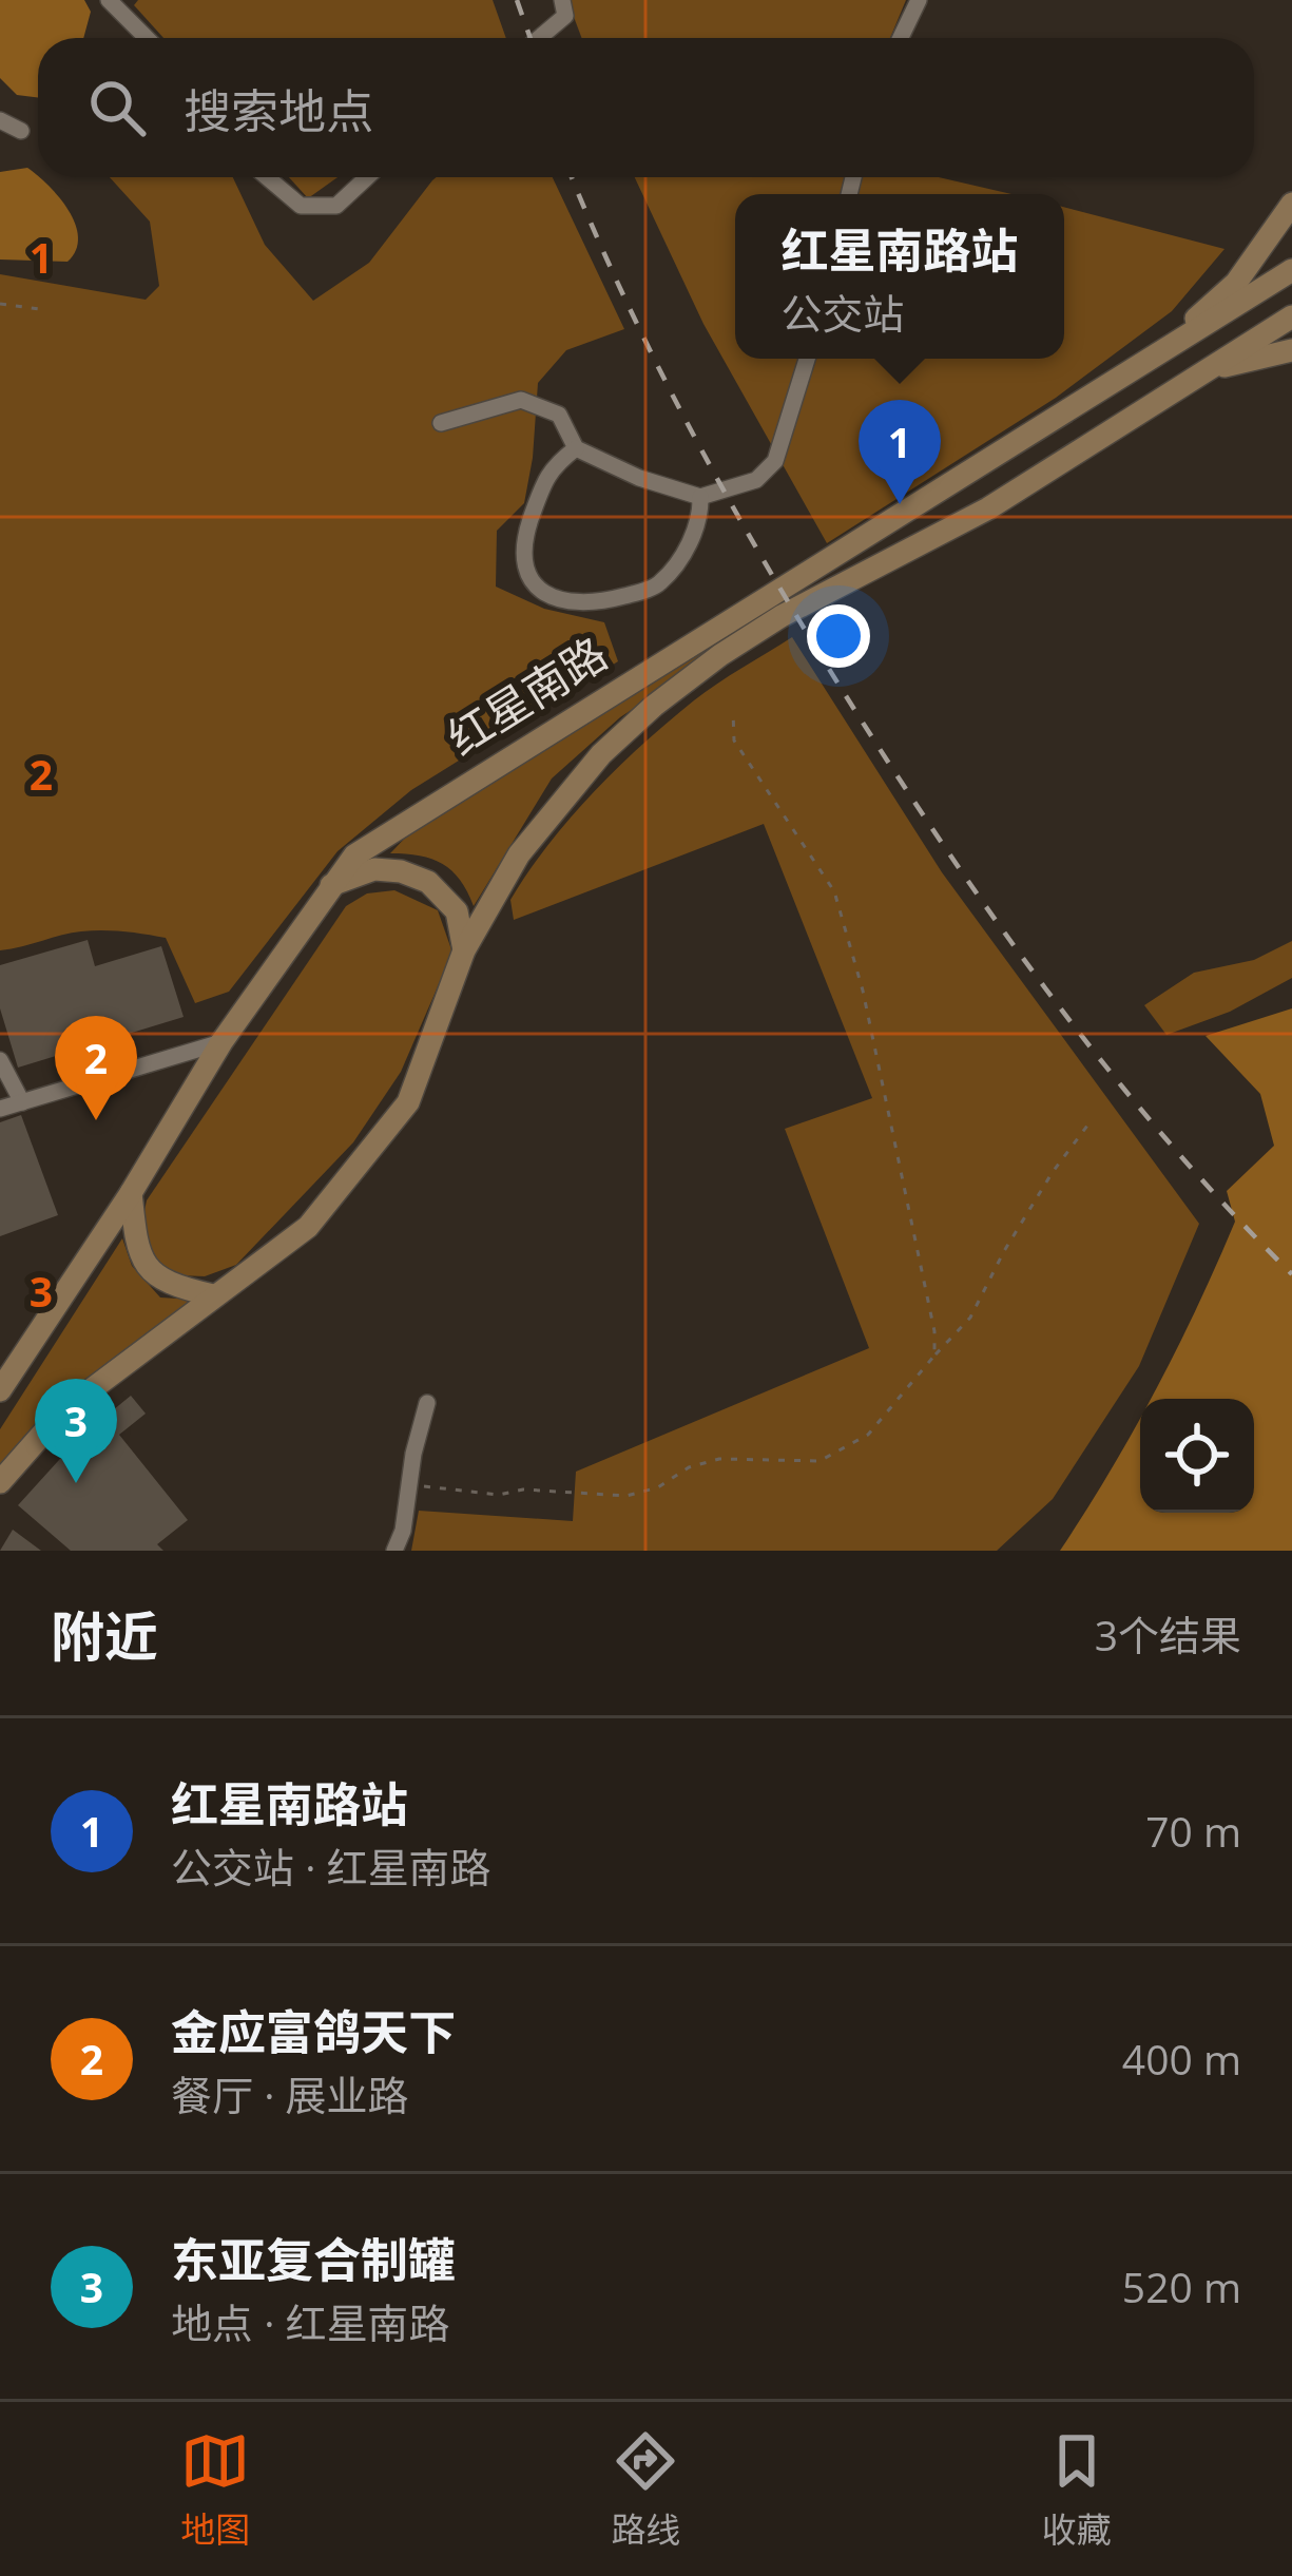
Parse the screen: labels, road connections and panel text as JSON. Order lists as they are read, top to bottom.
{
  "streets": {
    "main road": ["红星南路"]
  },
  "page": {
    "search": "搜索地点",
    "popup": ["红星南路站", "公交站"],
    "pins": ["1", "2", "3"],
    "heading": ["附近", "3个结果"],
    "list": [
      {
        "mark": "1",
        "name": "红星南路站",
        "note": "公交站 · 红星南路",
        "value": "70 m"
      },
      {
        "mark": "2",
        "name": "金应富鸽天下",
        "note": "餐厅 · 展业路",
        "value": "400 m"
      },
      {
        "mark": "3",
        "name": "东亚复合制罐",
        "note": "地点 · 红星南路",
        "value": "520 m"
      }
    ],
    "nav": ["地图", "路线", "收藏"]
  },
  "grid": {
    "rows": ["1", "2", "3"]
  }
}
